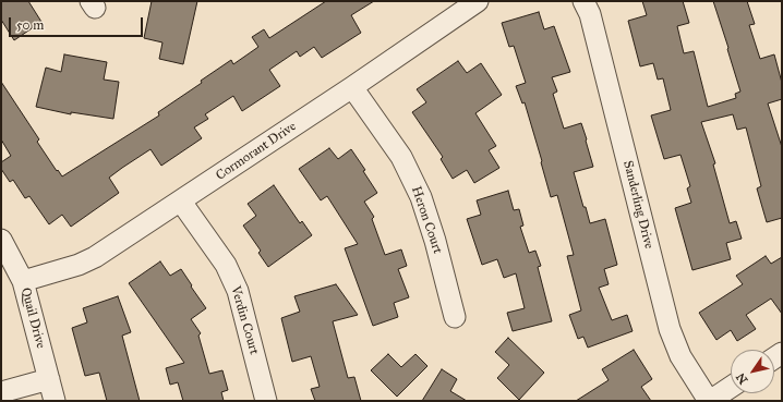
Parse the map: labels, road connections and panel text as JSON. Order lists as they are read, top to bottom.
{
  "streets": {
    "street": [
      "Cormorant Drive",
      "Sanderling Drive",
      "Heron Court",
      "Quail Drive",
      "Verdin Court"
    ]
  },
  "crossings": [
    ["Cormorant Drive", "Heron Court"],
    ["Cormorant Drive", "Quail Drive"],
    ["Cormorant Drive", "Verdin Court"]
  ],
  "scale_bar": "50 m",
  "north": "bottom left"
}
